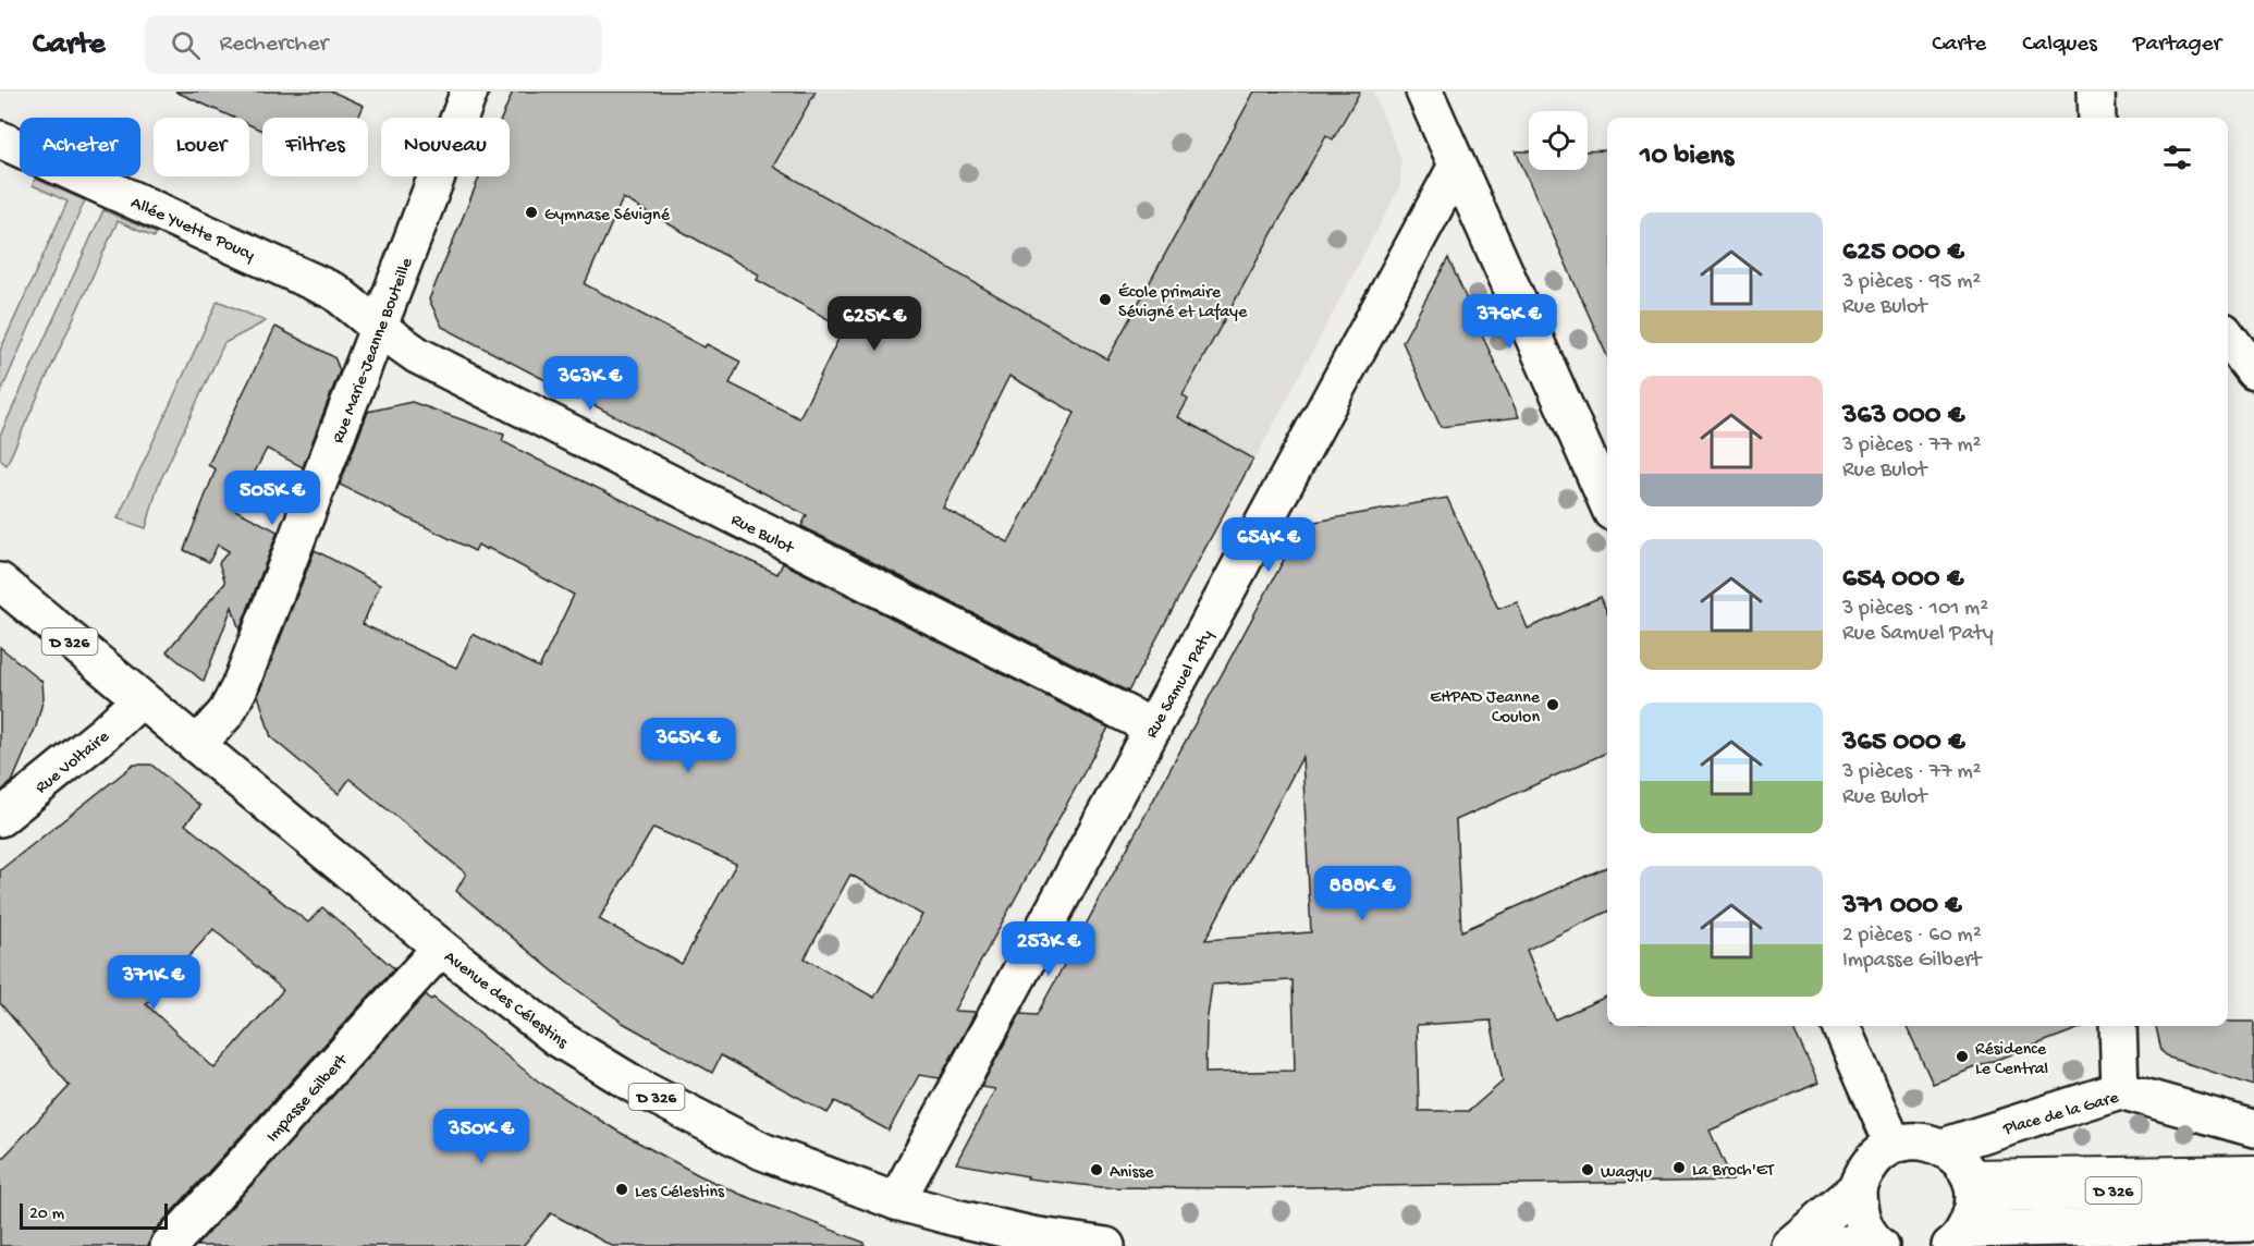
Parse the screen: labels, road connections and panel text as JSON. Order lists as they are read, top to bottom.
{
  "streets": {
    "street": [
      "Allée Yvette Poucy",
      "Rue Marie-Jeanne Bouteille",
      "Rue Bulot",
      "D 326",
      "Rue Samuel Paty",
      "Rue Voltaire",
      "Avenue des Célestins",
      "Impasse Gilbert",
      "Place de la Gare"
    ]
  },
  "crossings": [
    ["Allée Yvette Poucy", "Rue Marie-Jeanne Bouteille"],
    ["Allée Yvette Poucy", "Rue Bulot"],
    ["Rue Marie-Jeanne Bouteille", "Rue Bulot"],
    ["Rue Marie-Jeanne Bouteille", "Avenue des Célestins"],
    ["Rue Bulot", "Rue Samuel Paty"],
    ["D 326", "Place de la Gare"],
    ["Rue Samuel Paty", "Avenue des Célestins"],
    ["Rue Voltaire", "Avenue des Célestins"],
    ["Avenue des Célestins", "Impasse Gilbert"]
  ],
  "places": [
    "Gymnase Sévigné",
    "École primaire Sévigné et Lafaye",
    "EHPAD Jeanne Coulon",
    "Résidence Le Central",
    "La Broch'ET",
    "Anisse",
    "Wagyu",
    "Les Célestins"
  ],
  "scale_bar": "20 m",
  "page": {
    "header": "Carte",
    "search": "Rechercher",
    "nav": ["Carte", "Calques", "Partager"],
    "chip": [
      "Acheter",
      "Louer",
      "Filtres",
      "Nouveau"
    ],
    "heading": "10 biens",
    "list": [
      {
        "name": "625 000 €",
        "note": "3 pièces · 95 m² · Rue Bulot"
      },
      {
        "name": "363 000 €",
        "note": "3 pièces · 77 m² · Rue Bulot"
      },
      {
        "name": "654 000 €",
        "note": "3 pièces · 101 m² · Rue Samuel Paty"
      },
      {
        "name": "365 000 €",
        "note": "3 pièces · 77 m² · Rue Bulot"
      },
      {
        "name": "371 000 €",
        "note": "2 pièces · 60 m² · Impasse Gilbert"
      }
    ],
    "price": [
      "376K €",
      "625K €",
      "363K €",
      "505K €",
      "654K €",
      "365K €",
      "888K €",
      "253K €",
      "371K €",
      "350K €"
    ],
    "scale": "20 m"
  }
}
